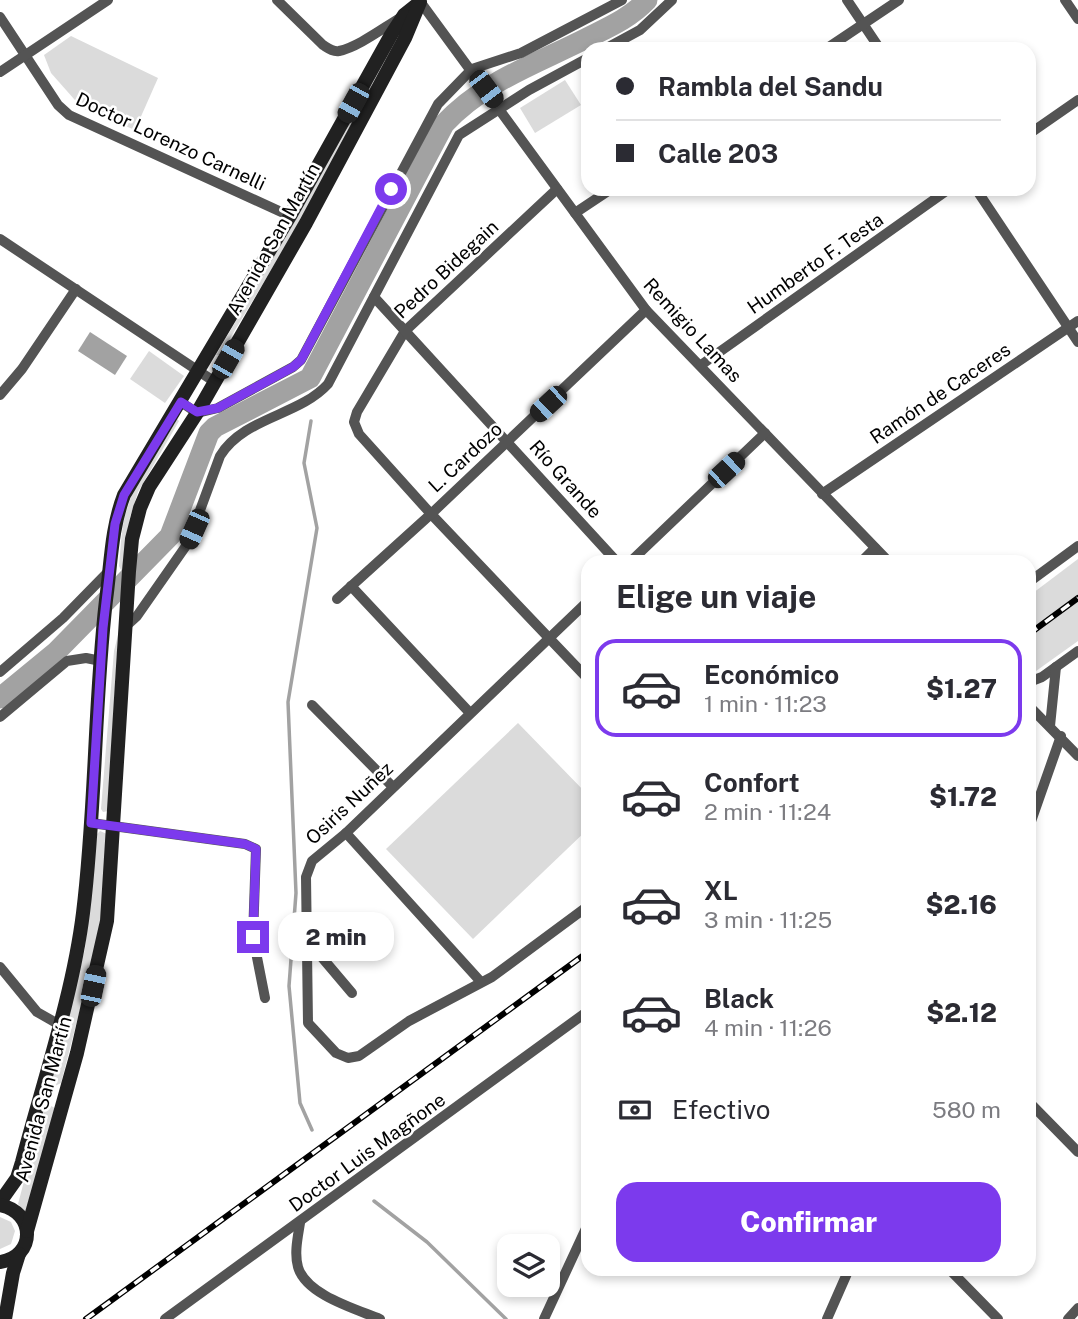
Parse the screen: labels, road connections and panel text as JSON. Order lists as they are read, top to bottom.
{
  "streets": {
    "street": [
      "Doctor Lorenzo Carnelli",
      "Avenida San Martín",
      "Humberto F. Testa",
      "Pedro Bidegain",
      "Remigio Lamas",
      "Ramón de Caceres",
      "L. Cardozo",
      "Río Grande",
      "Osiris Nuñez",
      "Doctor Luis Magñone"
    ]
  },
  "crossings": [
    ["Doctor Lorenzo Carnelli", "Avenida San Martín"],
    ["Avenida San Martín", "Remigio Lamas"],
    ["Humberto F. Testa", "Remigio Lamas"],
    ["Pedro Bidegain", "Remigio Lamas"],
    ["Pedro Bidegain", "L. Cardozo"],
    ["Pedro Bidegain", "Río Grande"],
    ["Remigio Lamas", "Ramón de Caceres"],
    ["Remigio Lamas", "L. Cardozo"],
    ["L. Cardozo", "Río Grande"]
  ],
  "page": {
    "banner": ["Rambla del Sandu", "Calle 203"],
    "heading": "Elige un viaje",
    "list": [
      {
        "name": "Económico",
        "note": "1 min · 11:23",
        "value": "$1.27"
      },
      {
        "name": "Confort",
        "note": "2 min · 11:24",
        "value": "$1.72"
      },
      {
        "name": "XL",
        "note": "3 min · 11:25",
        "value": "$2.16"
      },
      {
        "name": "Black",
        "note": "4 min · 11:26",
        "value": "$2.12"
      }
    ],
    "bubble": "2 min",
    "pay": ["Efectivo", "580 m"],
    "buttons": "Confirmar"
  }
}
